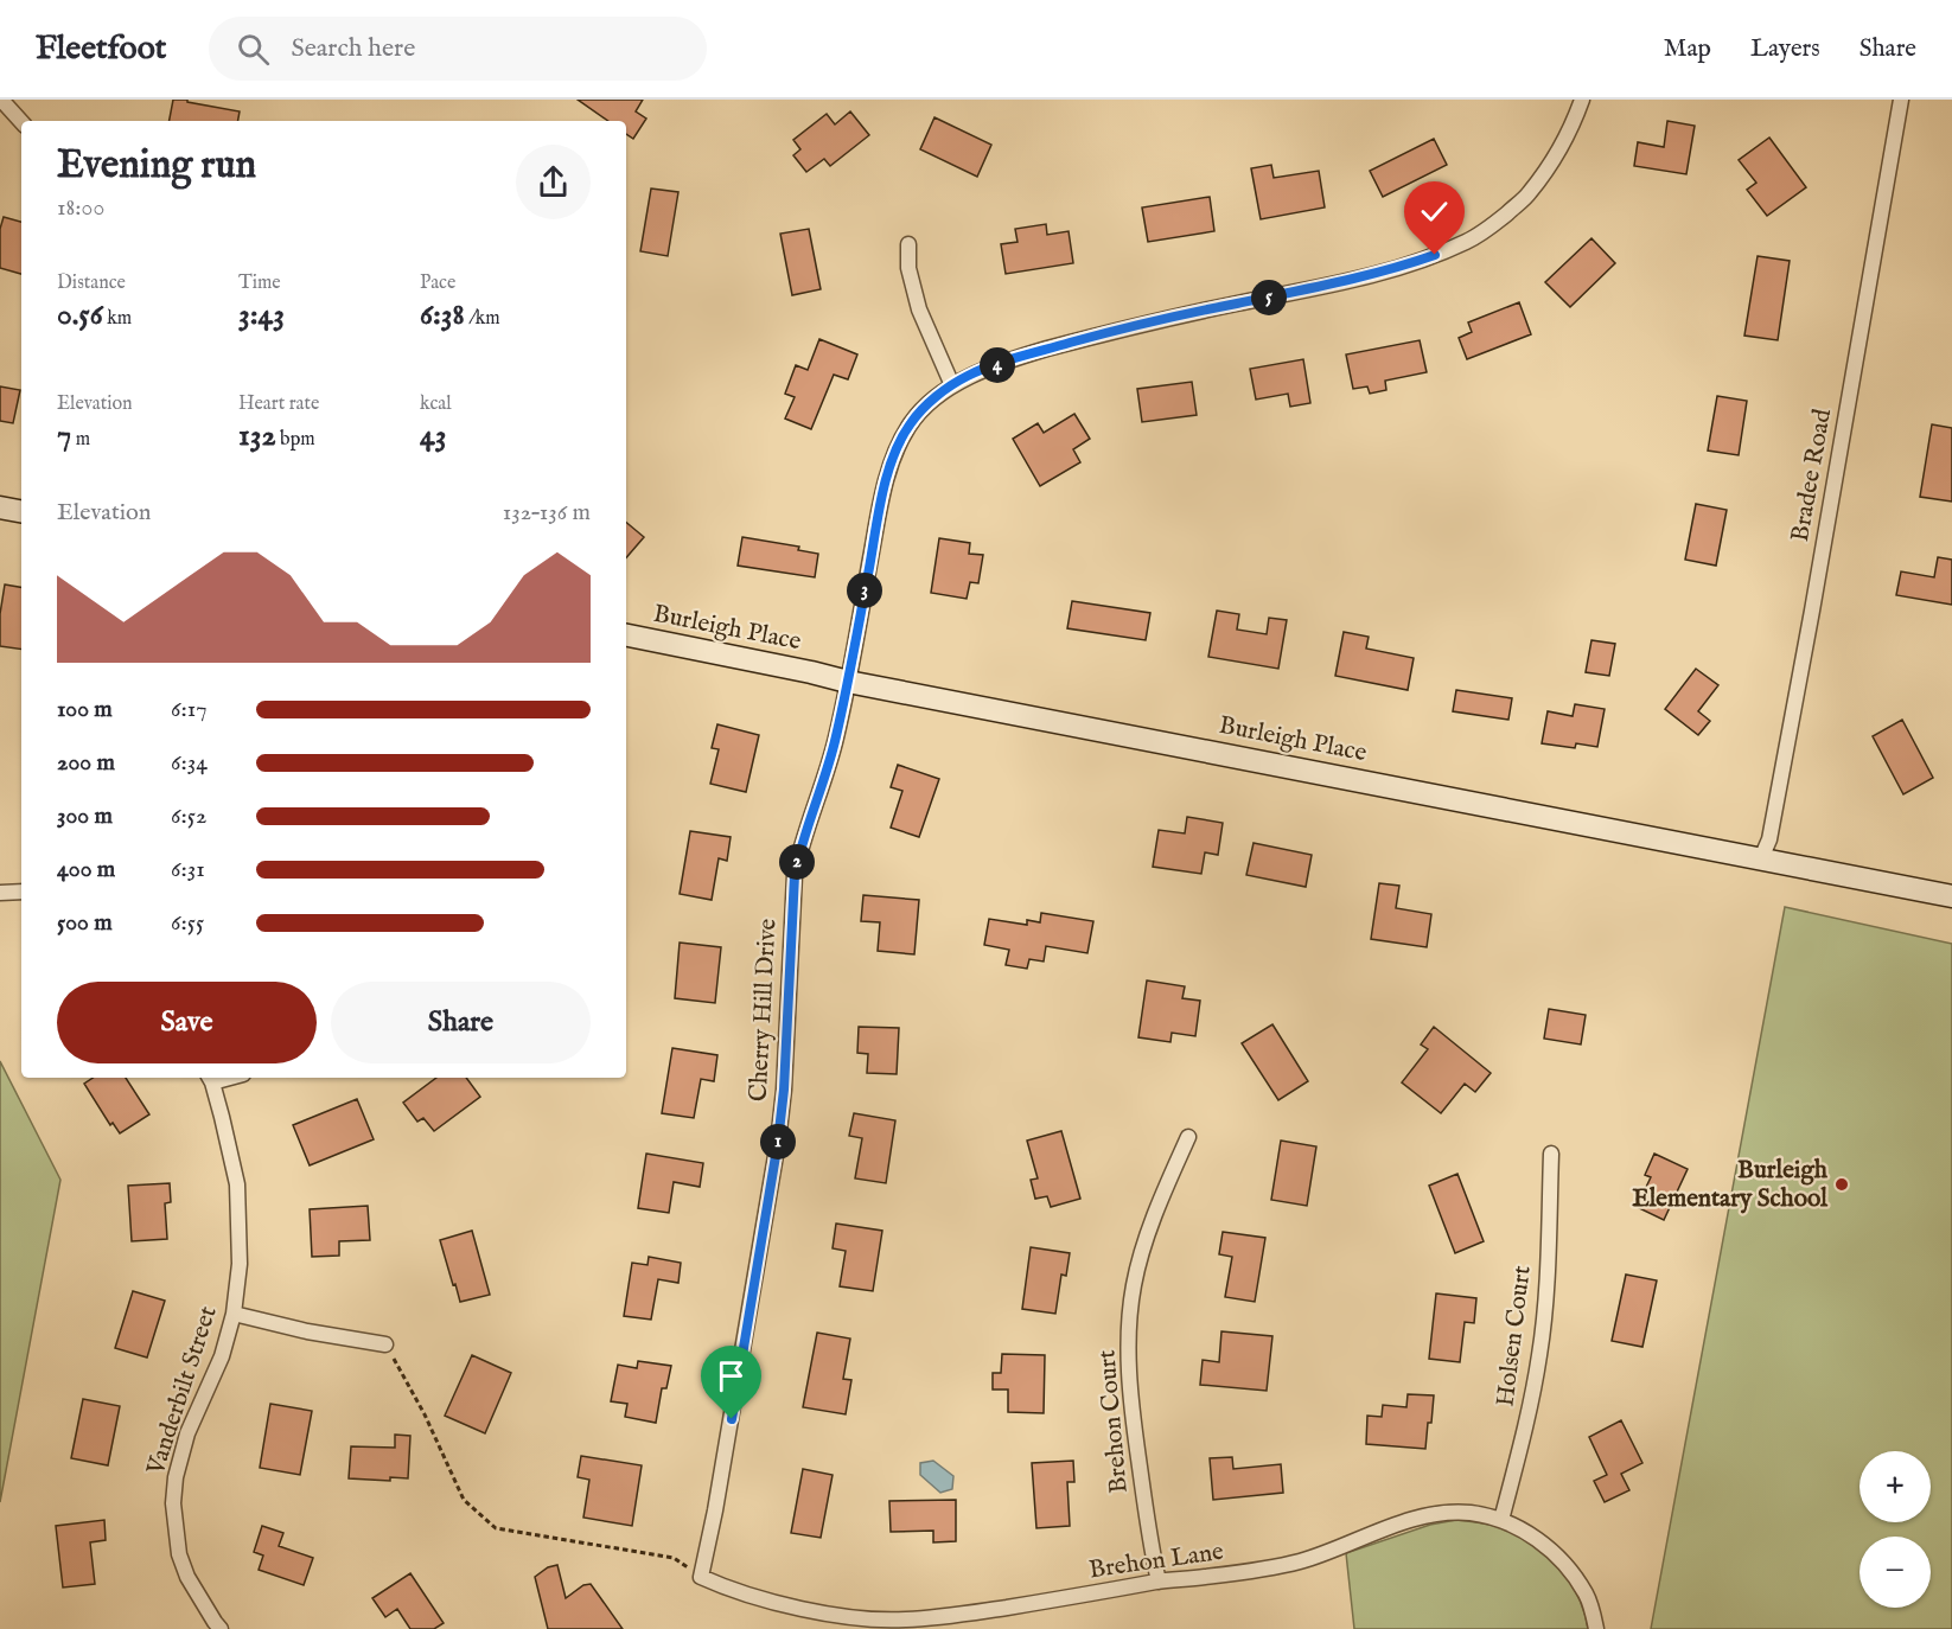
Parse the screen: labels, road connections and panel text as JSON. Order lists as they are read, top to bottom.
{
  "streets": {
    "street": [
      "Bradee Road",
      "Burleigh Place",
      "Cherry Hill Drive",
      "Holsen Court",
      "Vanderbilt Street",
      "Brehon Court",
      "Brehon Lane"
    ]
  },
  "crossings": [
    ["Bradee Road", "Burleigh Place"],
    ["Burleigh Place", "Cherry Hill Drive"],
    ["Cherry Hill Drive", "Brehon Lane"],
    ["Holsen Court", "Brehon Lane"],
    ["Brehon Court", "Brehon Lane"]
  ],
  "places": ["Burleigh Elementary School"],
  "page": {
    "header": "Fleetfoot",
    "search": "Search here",
    "nav": ["Map", "Layers", "Share"],
    "heading": ["Evening run", "18:00"],
    "stats": [
      ["Distance", "0.56 km"],
      ["Time", "3:43"],
      ["Pace", "6:38 /km"],
      ["Elevation", "7 m"],
      ["Heart rate", "132 bpm"],
      ["kcal", "43"]
    ],
    "pins": [
      "5",
      "4",
      "3",
      "2",
      "1"
    ],
    "chart": ["Elevation", "132–136 m"],
    "list": [
      {
        "name": "100 m",
        "note": "6:17"
      },
      {
        "name": "200 m",
        "note": "6:34"
      },
      {
        "name": "300 m",
        "note": "6:52"
      },
      {
        "name": "400 m",
        "note": "6:31"
      },
      {
        "name": "500 m",
        "note": "6:55"
      }
    ],
    "buttons": ["Save", "Share"],
    "map_buttons": ["+", "−"]
  }
}
